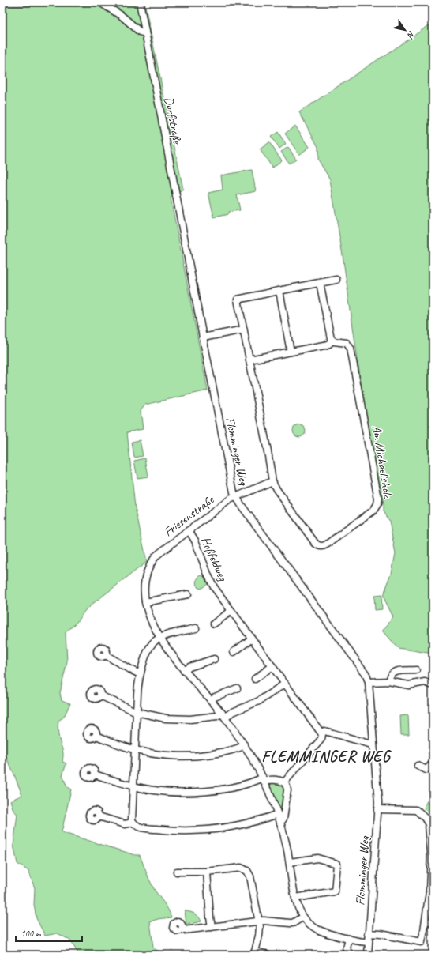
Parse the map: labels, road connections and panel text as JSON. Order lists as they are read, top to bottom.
{
  "streets": {
    "street": [
      "Dorfstraße",
      "Flemminger Weg",
      "Am Michaelisholz",
      "Friesenstraße",
      "Hoßfeldweg"
    ]
  },
  "crossings": [
    ["Dorfstraße", "Flemminger Weg"],
    ["Flemminger Weg", "Friesenstraße"],
    ["Friesenstraße", "Hoßfeldweg"]
  ],
  "districts": ["FLEMMINGER WEG"],
  "scale_bar": "100 m",
  "north": "bottom right"
}
